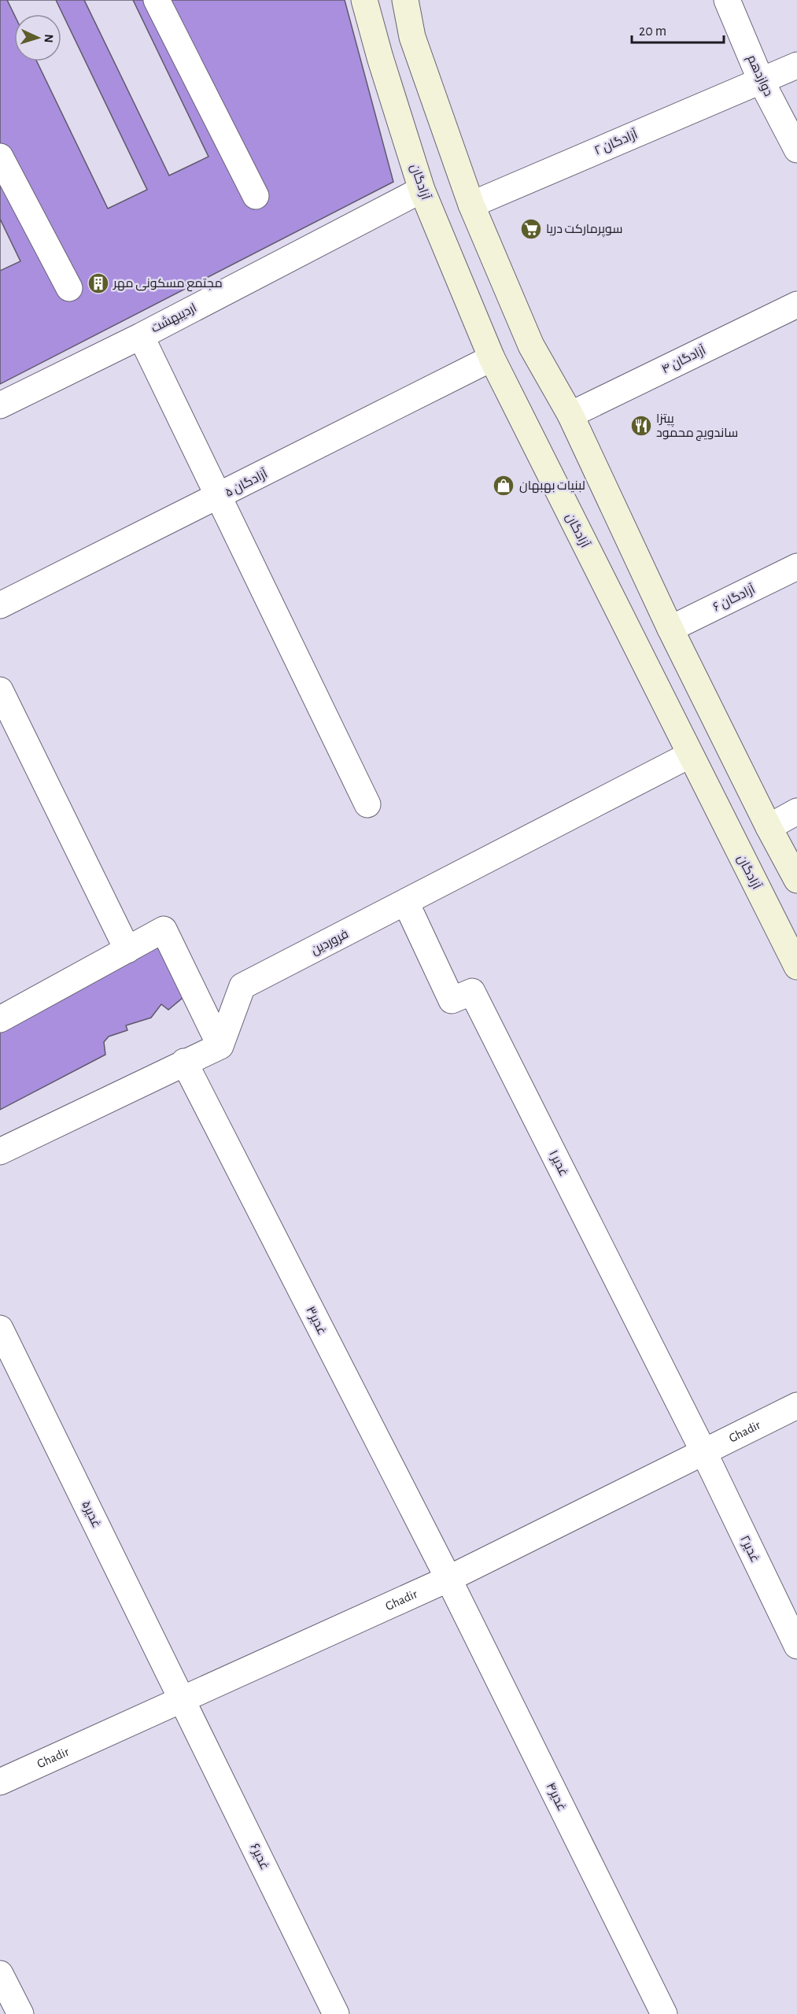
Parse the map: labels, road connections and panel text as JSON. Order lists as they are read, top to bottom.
{
  "streets": {
    "main road": ["آزادگان"],
    "street": [
      "دوازدهم",
      "آزادگان ۲",
      "اردیبهشت",
      "آزادگان ۴",
      "آزادگان ۵",
      "آزادگان ۶",
      "فروردین",
      "غدیر ۱",
      "غدیر۳",
      "Ghadir",
      "غدیر۵",
      "غدیر۲",
      "غدیر۴",
      "غدیر۶"
    ]
  },
  "crossings": [
    ["دوازدهم", "آزادگان ۲"],
    ["آزادگان", "اردیبهشت"],
    ["آزادگان", "آزادگان ۵"],
    ["آزادگان", "فروردین"],
    ["فروردین", "غدیر ۱"],
    ["غدیر ۱", "Ghadir"],
    ["غدیر ۱", "غدیر۲"],
    ["غدیر۳", "Ghadir"],
    ["غدیر۳", "غدیر۴"],
    ["Ghadir", "غدیر۵"],
    ["Ghadir", "غدیر۲"],
    ["Ghadir", "غدیر۴"],
    ["Ghadir", "غدیر۶"],
    ["غدیر۵", "غدیر۶"]
  ],
  "places": {
    "supermarket": ["سوپرمارکت دریا"],
    "building": ["مجتمع مسکونی مهر"],
    "restaurant": ["پیتزا ساندویچ محمود"],
    "shop": ["لبنیات بهبهان"]
  },
  "scale_bar": "20 m",
  "north": "right"
}
